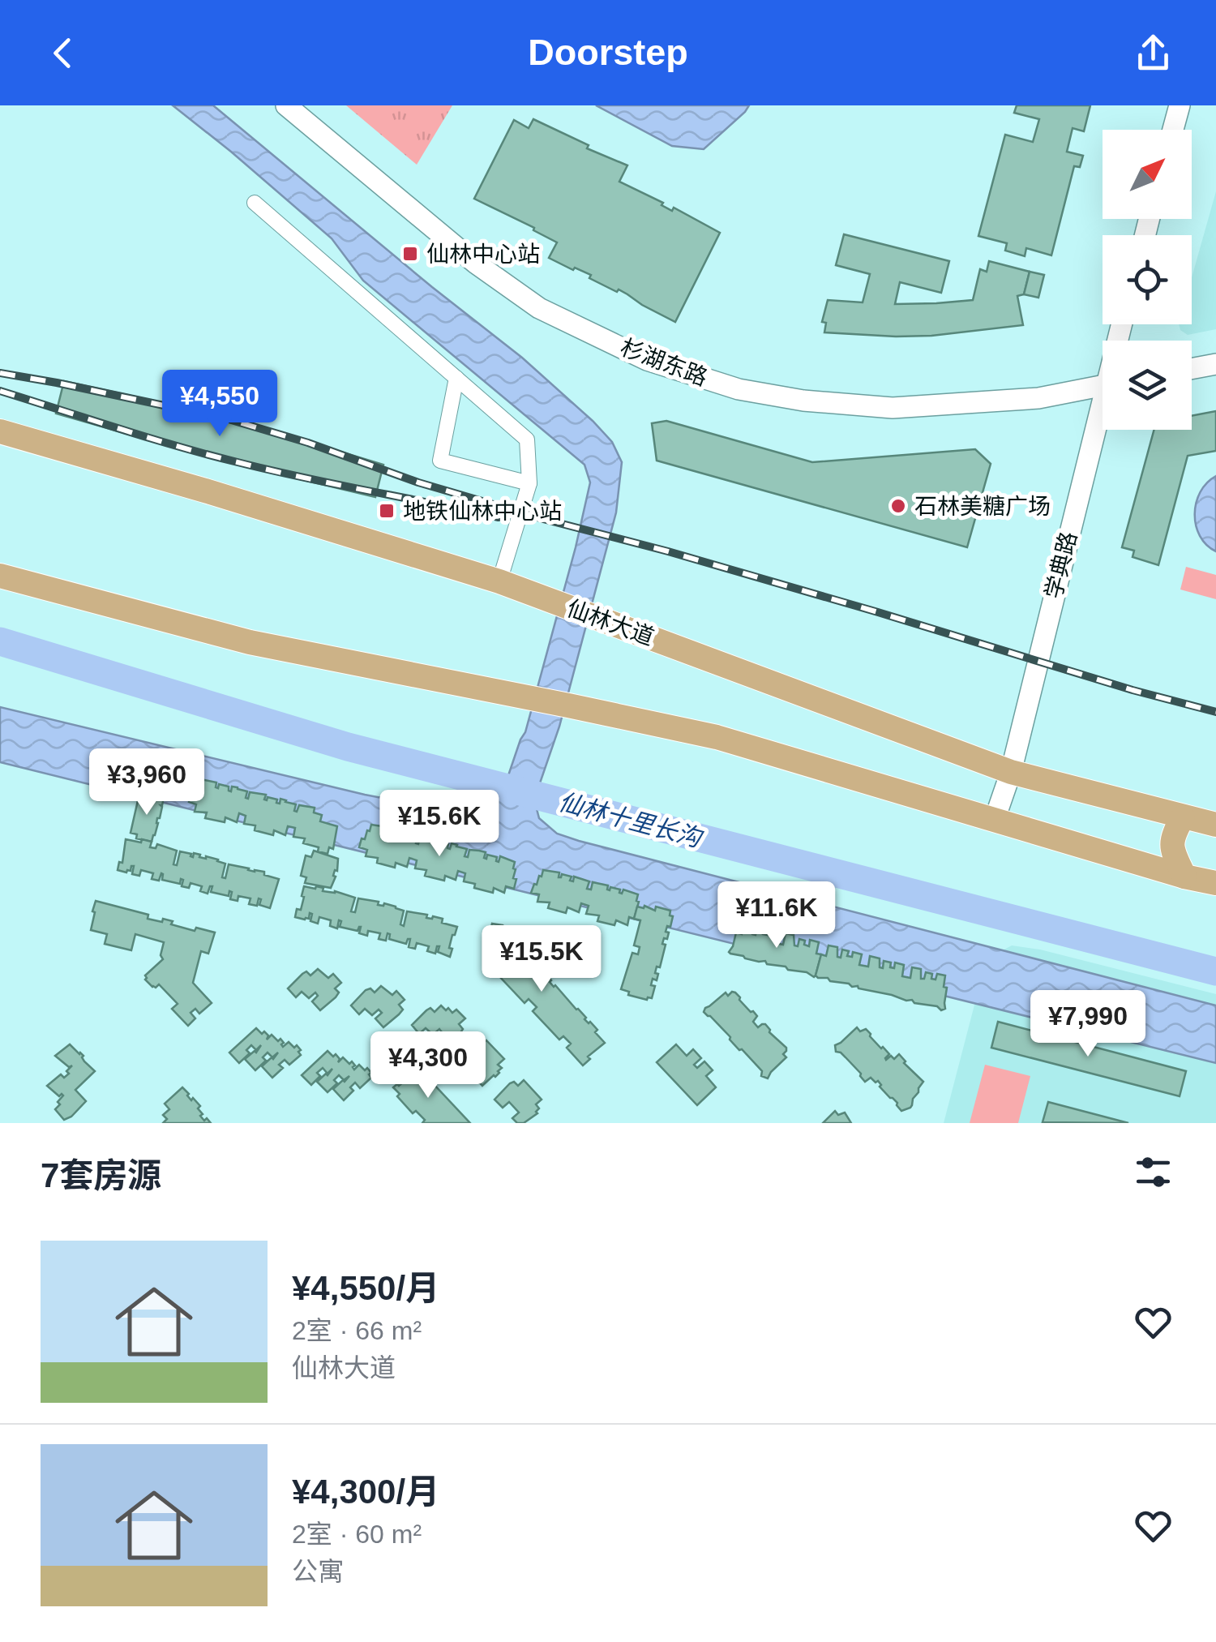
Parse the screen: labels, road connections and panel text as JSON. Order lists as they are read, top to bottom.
{
  "streets": {
    "main road": ["仙林大道"],
    "street": ["杉湖东路", "学典路"]
  },
  "crossings": [
    ["学典路", "仙林大道"]
  ],
  "water": ["仙林十里长沟"],
  "places": {
    "transit": ["仙林中心站", "地铁仙林中心站"],
    "other": ["石林美糖广场"]
  },
  "north": "top right",
  "page": {
    "header": "Doorstep",
    "price": [
      "¥4,550",
      "¥3,960",
      "¥15.6K",
      "¥11.6K",
      "¥15.5K",
      "¥7,990",
      "¥4,300"
    ],
    "heading": "7套房源",
    "list": [
      {
        "name": "¥4,550/月",
        "note": "2室 · 66 m² · 仙林大道"
      },
      {
        "name": "¥4,300/月",
        "note": "2室 · 60 m² · 公寓"
      }
    ]
  }
}
